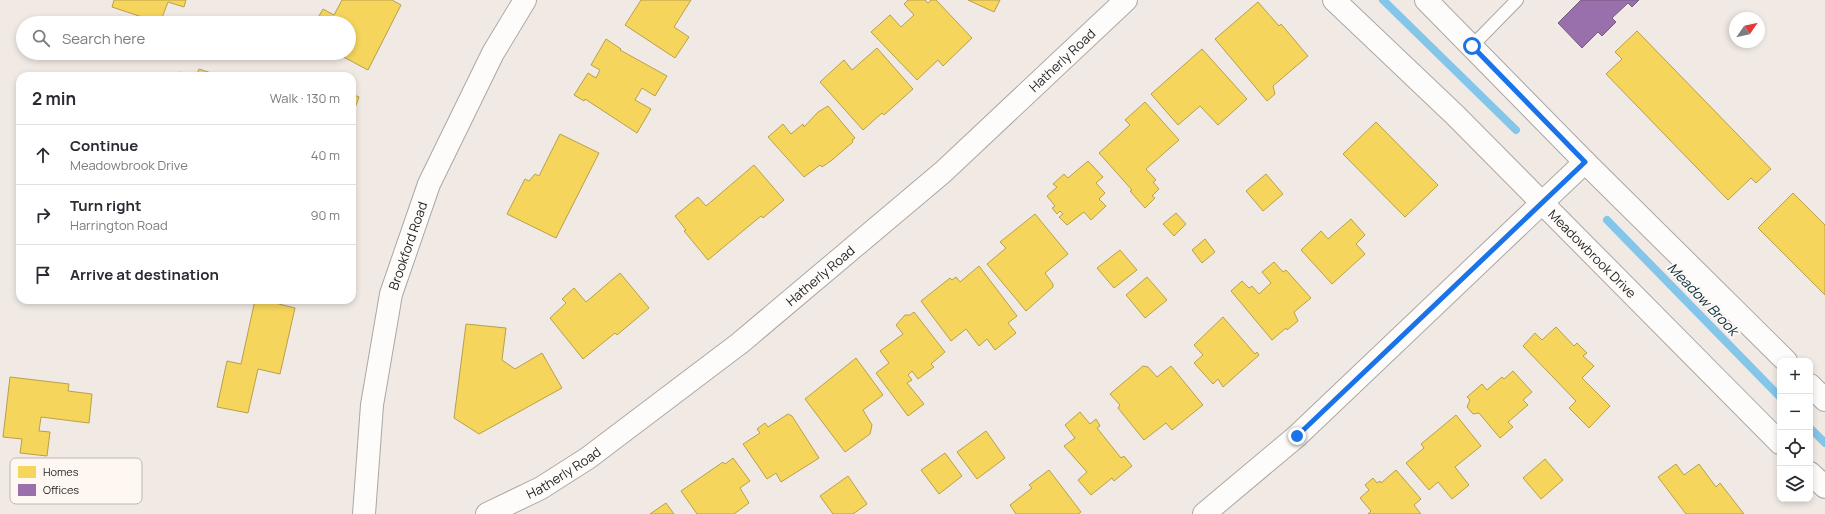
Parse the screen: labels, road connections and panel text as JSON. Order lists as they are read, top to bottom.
{
  "streets": {
    "street": ["Hatherly Road", "Brookford Road", "Meadowbrook Drive"]
  },
  "water": ["Meadow Brook"],
  "legend": ["Homes", "Offices"],
  "north": "top right",
  "page": {
    "search": "Search here",
    "heading": ["2 min", "Walk · 130 m"],
    "list": [
      ["Continue", "Meadowbrook Drive", "40 m"],
      ["Turn right", "Harrington Road", "90 m"],
      "Arrive at destination"
    ],
    "map_buttons": ["+", "−"]
  }
}
